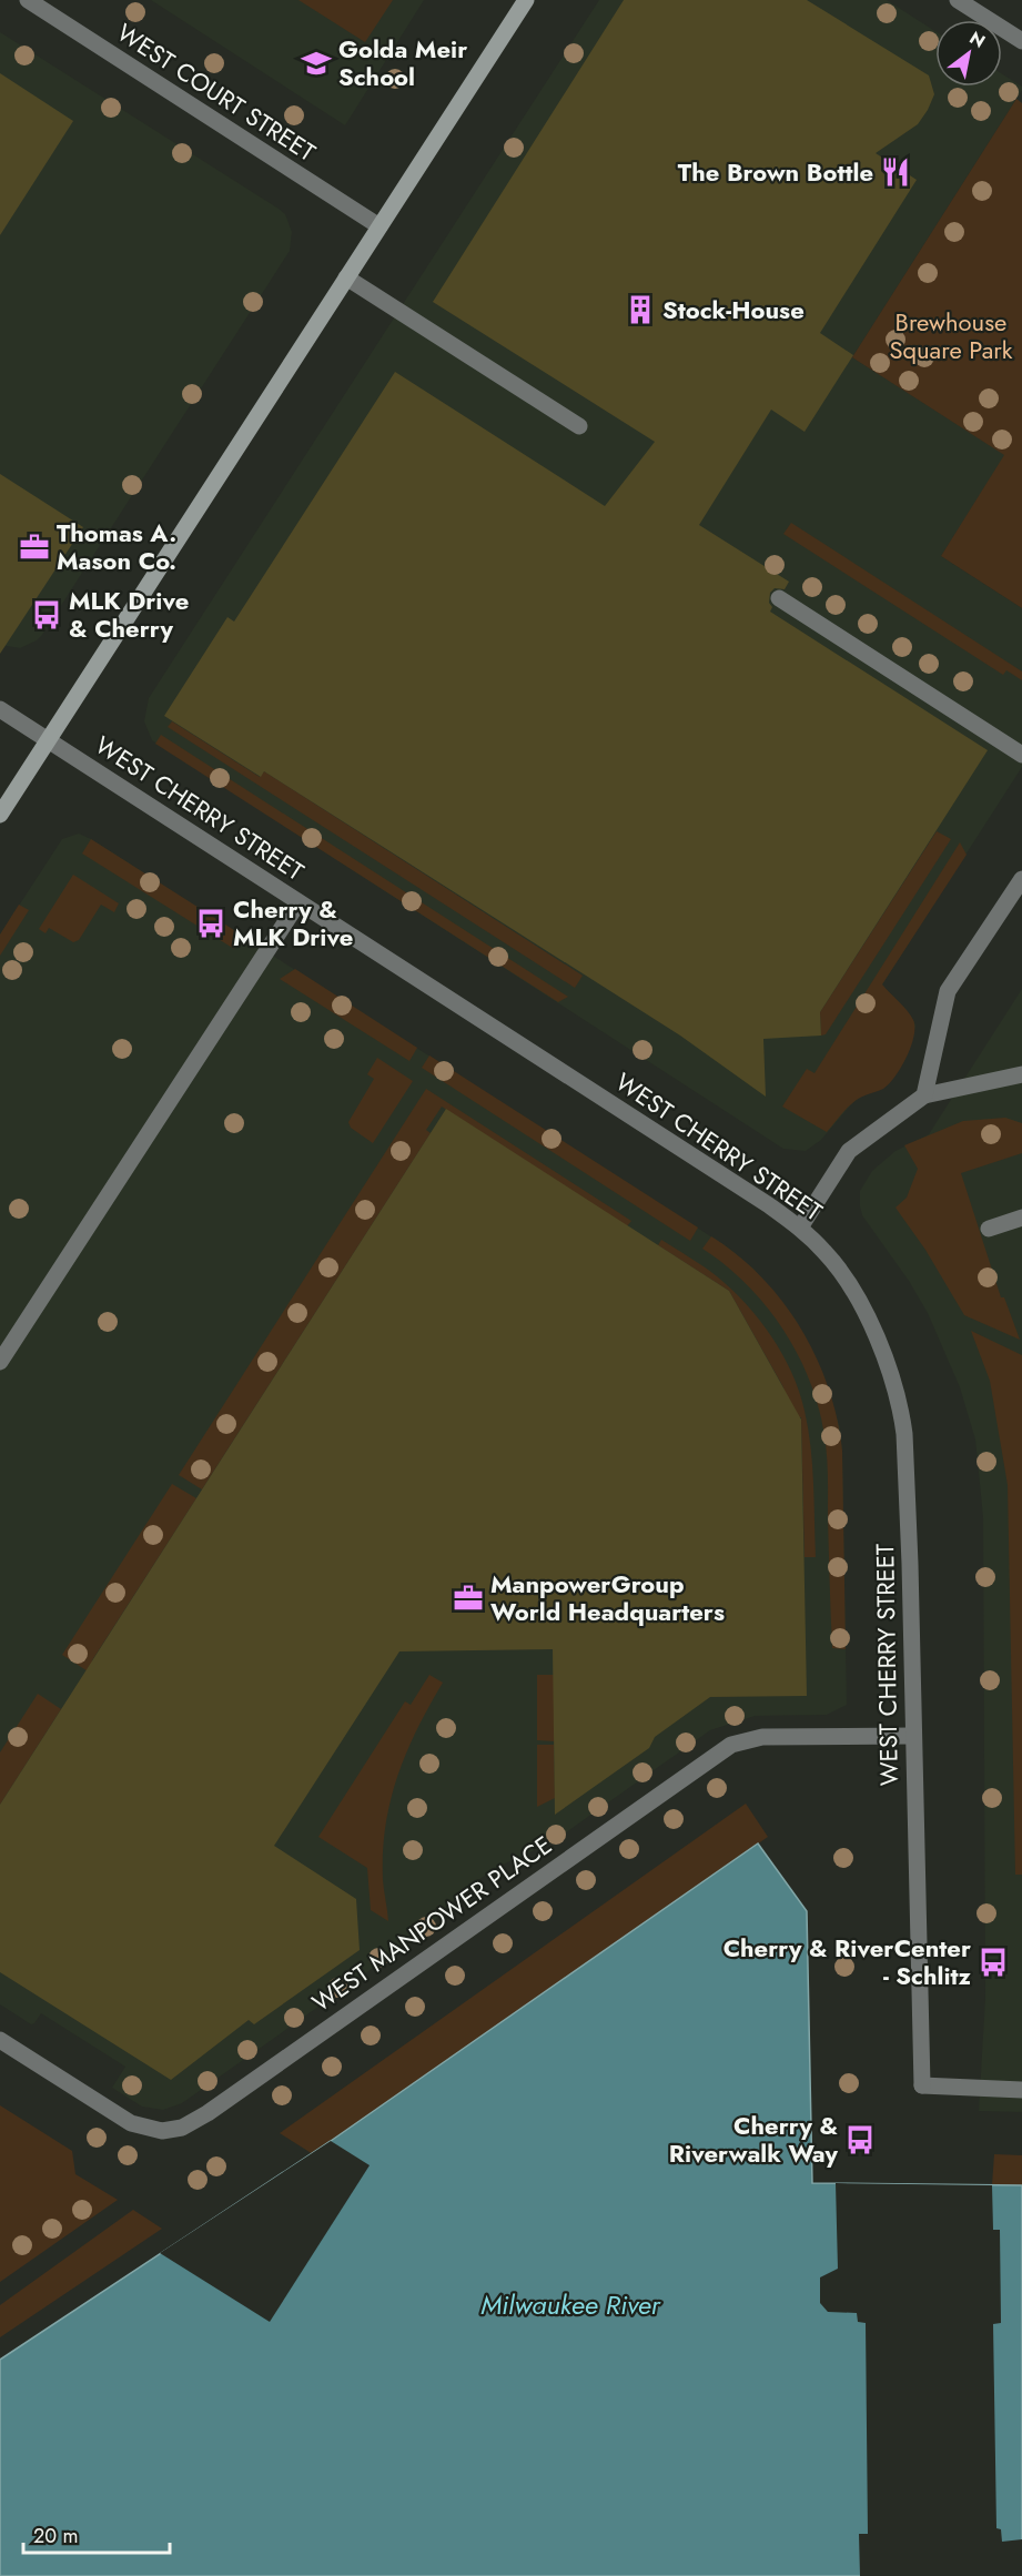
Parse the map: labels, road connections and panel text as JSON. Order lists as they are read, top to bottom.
{
  "streets": {
    "street": ["WEST COURT STREET", "WEST CHERRY STREET", "WEST MANPOWER PLACE"]
  },
  "crossings": [
    ["WEST CHERRY STREET", "WEST MANPOWER PLACE"]
  ],
  "water": ["Milwaukee River"],
  "parks": ["Brewhouse Square Park"],
  "places": {
    "school or university": ["Golda Meir School"],
    "restaurant": ["The Brown Bottle"],
    "building": ["Stock-House"],
    "office": ["Thomas A. Mason Co.", "ManpowerGroup World Headquarters"],
    "bus stop": [
      "MLK Drive & Cherry",
      "Cherry & MLK Drive",
      "Cherry & RiverCenter - Schlitz",
      "Cherry & Riverwalk Way"
    ]
  },
  "scale_bar": "20 m",
  "north": "top right"
}
